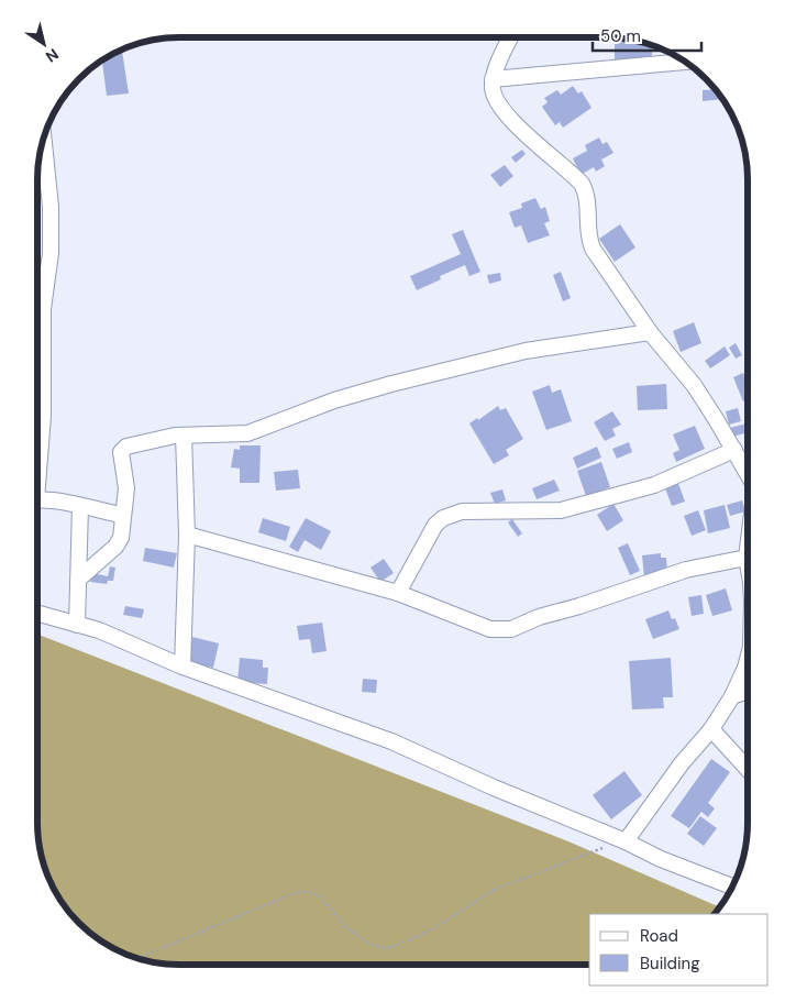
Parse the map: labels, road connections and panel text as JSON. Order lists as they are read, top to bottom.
{
  "legend": ["Road", "Building"],
  "scale_bar": "50 m",
  "north": "bottom right"
}
